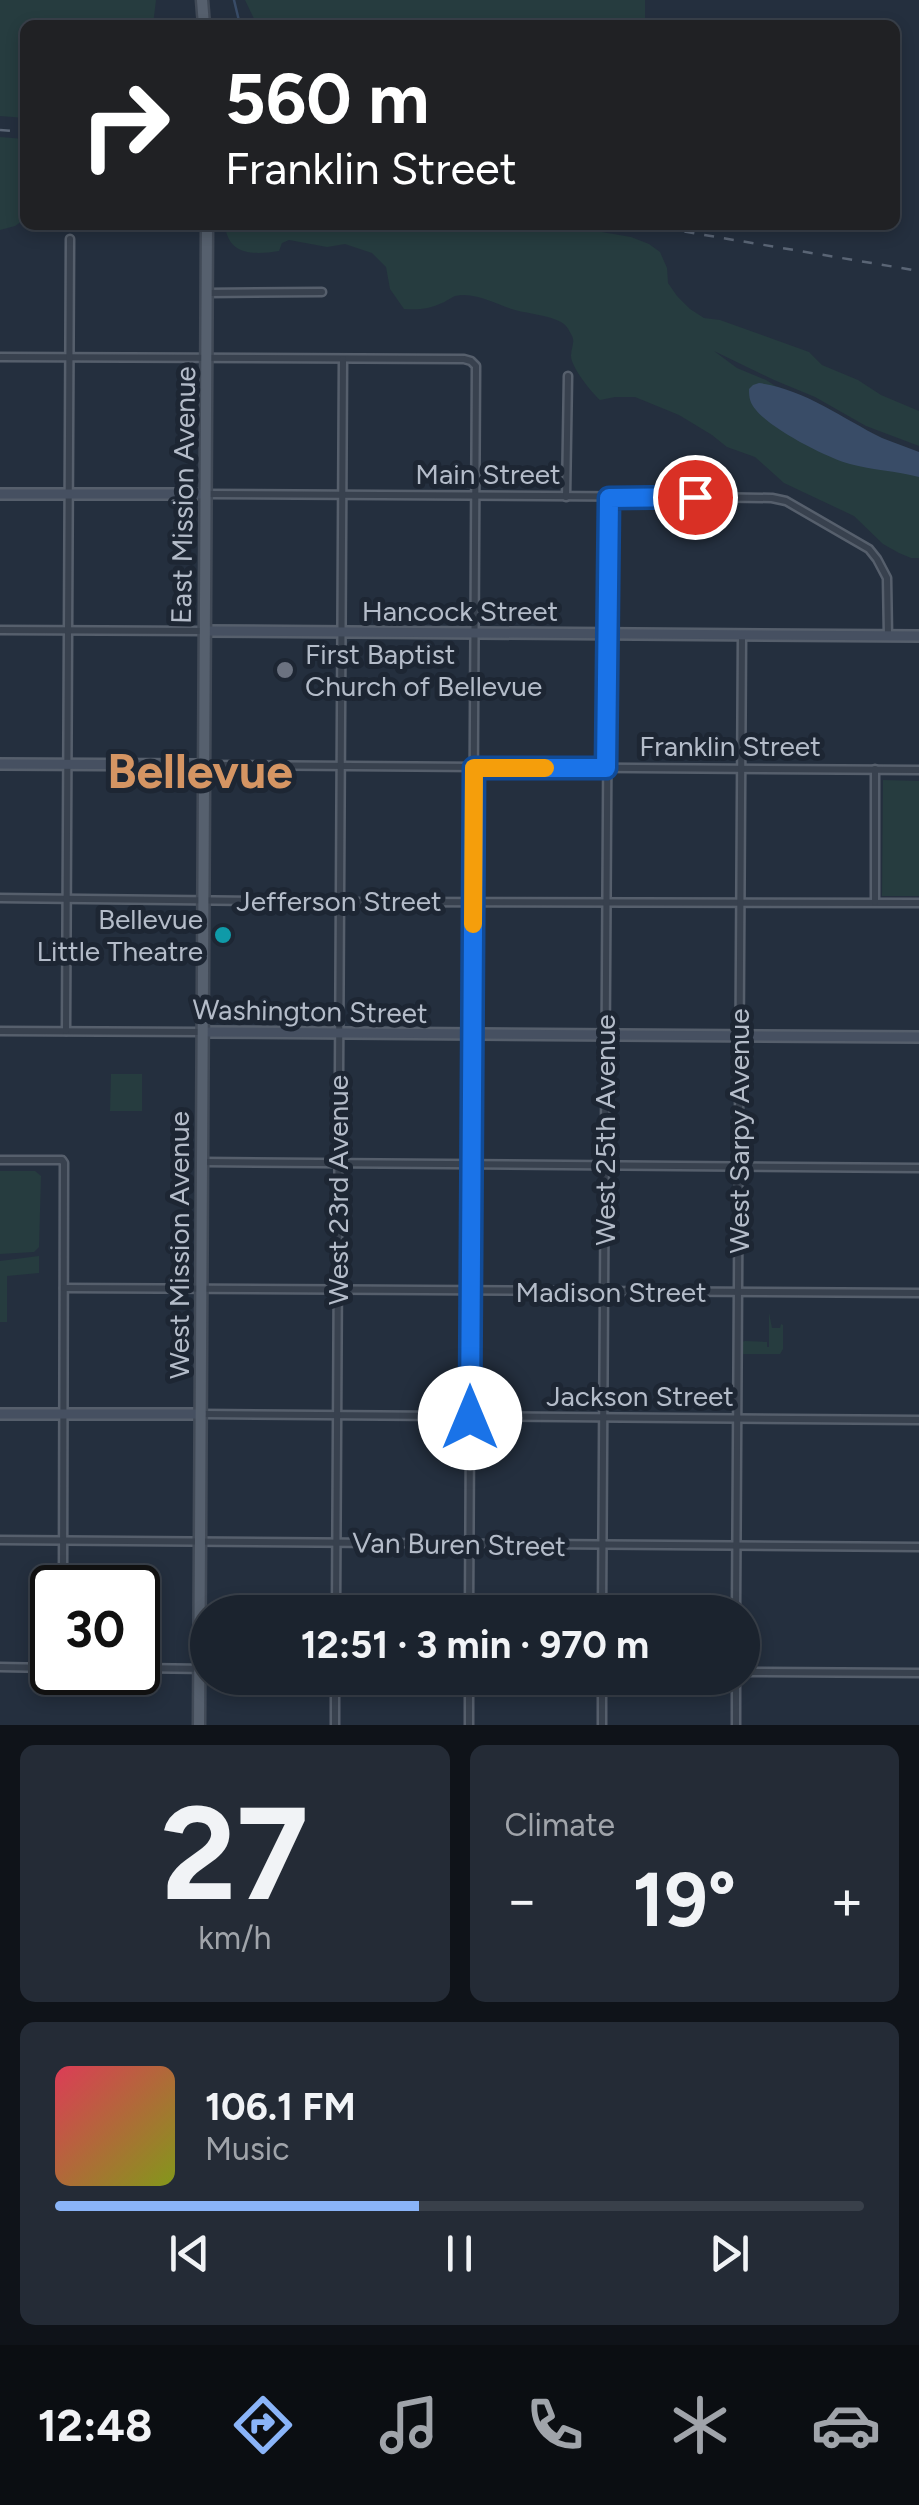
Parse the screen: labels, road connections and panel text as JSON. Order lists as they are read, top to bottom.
{
  "streets": {
    "main road": ["East Mission Avenue", "West Mission Avenue"],
    "street": [
      "Main Street",
      "Hancock Street",
      "Franklin Street",
      "Jefferson Street",
      "Washington Street",
      "West 25th Avenue",
      "West Sarpy Avenue",
      "West 23rd Avenue",
      "Madison Street",
      "Jackson Street",
      "Van Buren Street"
    ]
  },
  "crossings": [
    ["Main Street", "East Mission Avenue"],
    ["Main Street", "Hancock Street"],
    ["Main Street", "West 25th Avenue"],
    ["Main Street", "West 23rd Avenue"],
    ["East Mission Avenue", "Hancock Street"],
    ["East Mission Avenue", "Franklin Street"],
    ["East Mission Avenue", "West Mission Avenue"],
    ["Hancock Street", "West 25th Avenue"],
    ["Hancock Street", "West Sarpy Avenue"],
    ["Hancock Street", "West 23rd Avenue"],
    ["Franklin Street", "West 25th Avenue"],
    ["Franklin Street", "West Sarpy Avenue"],
    ["Franklin Street", "West 23rd Avenue"],
    ["Franklin Street", "West Mission Avenue"],
    ["Jefferson Street", "West 25th Avenue"],
    ["Jefferson Street", "West Sarpy Avenue"],
    ["Jefferson Street", "West 23rd Avenue"],
    ["Jefferson Street", "West Mission Avenue"],
    ["Washington Street", "West 25th Avenue"],
    ["Washington Street", "West Sarpy Avenue"],
    ["Washington Street", "West 23rd Avenue"],
    ["Washington Street", "West Mission Avenue"],
    ["West 25th Avenue", "Madison Street"],
    ["West 25th Avenue", "Jackson Street"],
    ["West 25th Avenue", "Van Buren Street"],
    ["West Sarpy Avenue", "Madison Street"],
    ["West Sarpy Avenue", "Jackson Street"],
    ["West Sarpy Avenue", "Van Buren Street"],
    ["West 23rd Avenue", "Madison Street"],
    ["West 23rd Avenue", "Jackson Street"],
    ["West 23rd Avenue", "Van Buren Street"],
    ["West Mission Avenue", "Madison Street"],
    ["West Mission Avenue", "Jackson Street"],
    ["West Mission Avenue", "Van Buren Street"]
  ],
  "districts": ["Bellevue"],
  "places": ["First Baptist Church of Bellevue", "Bellevue Little Theatre"],
  "page": {
    "turn": ["560 m", "Franklin Street"],
    "limit": "30",
    "trip": "12:51 · 3 min · 970 m",
    "tile": [
      ["27", "km/h"],
      "Climate"
    ],
    "heat": ["−", "19°", "+"],
    "song": ["106.1 FM", "Music"],
    "tabs": "12:48"
  }
}
